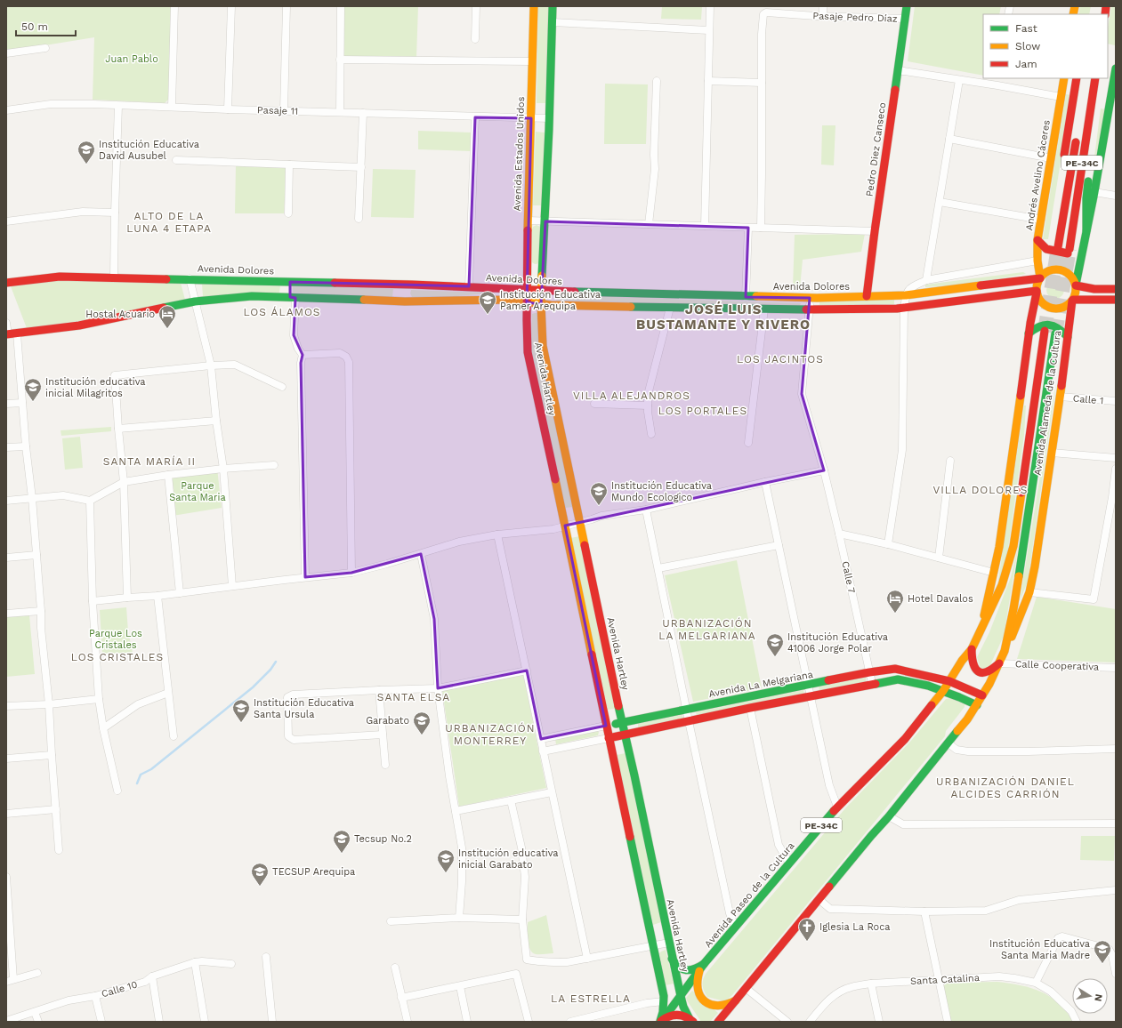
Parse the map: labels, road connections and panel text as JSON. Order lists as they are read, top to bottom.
{
  "streets": {
    "main road": [
      "Pedro Diez Canseco",
      "Avenida Estados Unidos",
      "PE-34C",
      "Andrés Avelino Cáceres",
      "Avenida Dolores",
      "Avenida Hartley",
      "Avenida Alameda de la Cultura",
      "Avenida La Melgariana",
      "Avenida Paseo de la Cultura"
    ],
    "street": [
      "Pasaje Pedro Díaz",
      "Pasaje 11",
      "Calle 1",
      "Calle 7",
      "Calle Cooperativa",
      "Santa Catalina",
      "Calle 10"
    ]
  },
  "crossings": [
    ["Pasaje Pedro Díaz", "Pedro Diez Canseco"],
    ["Pasaje 11", "Avenida Estados Unidos"],
    ["Pedro Diez Canseco", "Avenida Dolores"],
    ["Avenida Estados Unidos", "Avenida Dolores"],
    ["Avenida Estados Unidos", "Avenida Hartley"],
    ["Andrés Avelino Cáceres", "Avenida Dolores"],
    ["Andrés Avelino Cáceres", "Avenida Alameda de la Cultura"],
    ["Avenida Dolores", "Avenida Hartley"],
    ["Avenida Dolores", "Avenida Alameda de la Cultura"],
    ["Avenida Dolores", "Calle 7"],
    ["Avenida Hartley", "Avenida La Melgariana"],
    ["Avenida Hartley", "Avenida Paseo de la Cultura"],
    ["Calle 1", "Avenida Alameda de la Cultura"],
    ["Avenida Alameda de la Cultura", "Calle Cooperativa"],
    ["Avenida Alameda de la Cultura", "Avenida La Melgariana"],
    ["Avenida Alameda de la Cultura", "Avenida Paseo de la Cultura"],
    ["Calle 7", "Avenida La Melgariana"]
  ],
  "districts": [
    "ALTO DE LA LUNA 4 ETAPA",
    "JOSÉ LUIS BUSTAMANTE Y RIVERO",
    "LOS ÁLAMOS",
    "LOS JACINTOS",
    "VILLA ALEJANDROS",
    "LOS PORTALES",
    "SANTA MARÍA II",
    "VILLA DOLORES",
    "URBANIZACIÓN LA MELGARIANA",
    "LOS CRISTALES",
    "SANTA ELSA",
    "URBANIZACIÓN MONTERREY",
    "URBANIZACIÓN DANIEL ALCIDES CARRIÓN",
    "LA ESTRELLA"
  ],
  "parks": ["Juan Pablo", "Parque Santa Maria", "Parque Los Cristales"],
  "places": {
    "school or university": [
      "Institución Educativa David Ausubel",
      "Institución Educativa Pamer Arequipa",
      "Institución educativa inicial Milagritos",
      "Institución Educativa Mundo Ecologico",
      "Institución Educativa 41006 Jorge Polar",
      "Institución Educativa Santa Ursula",
      "Garabato",
      "Tecsup No.2",
      "Institución educativa inicial Garabato",
      "TECSUP Arequipa",
      "Institución Educativa Santa Maria Madre"
    ],
    "hotel": ["Hostal Acuario", "Hotel Davalos"],
    "church": ["Iglesia La Roca"]
  },
  "legend": ["Fast", "Slow", "Jam"],
  "scale_bar": "50 m",
  "north": "right"
}
